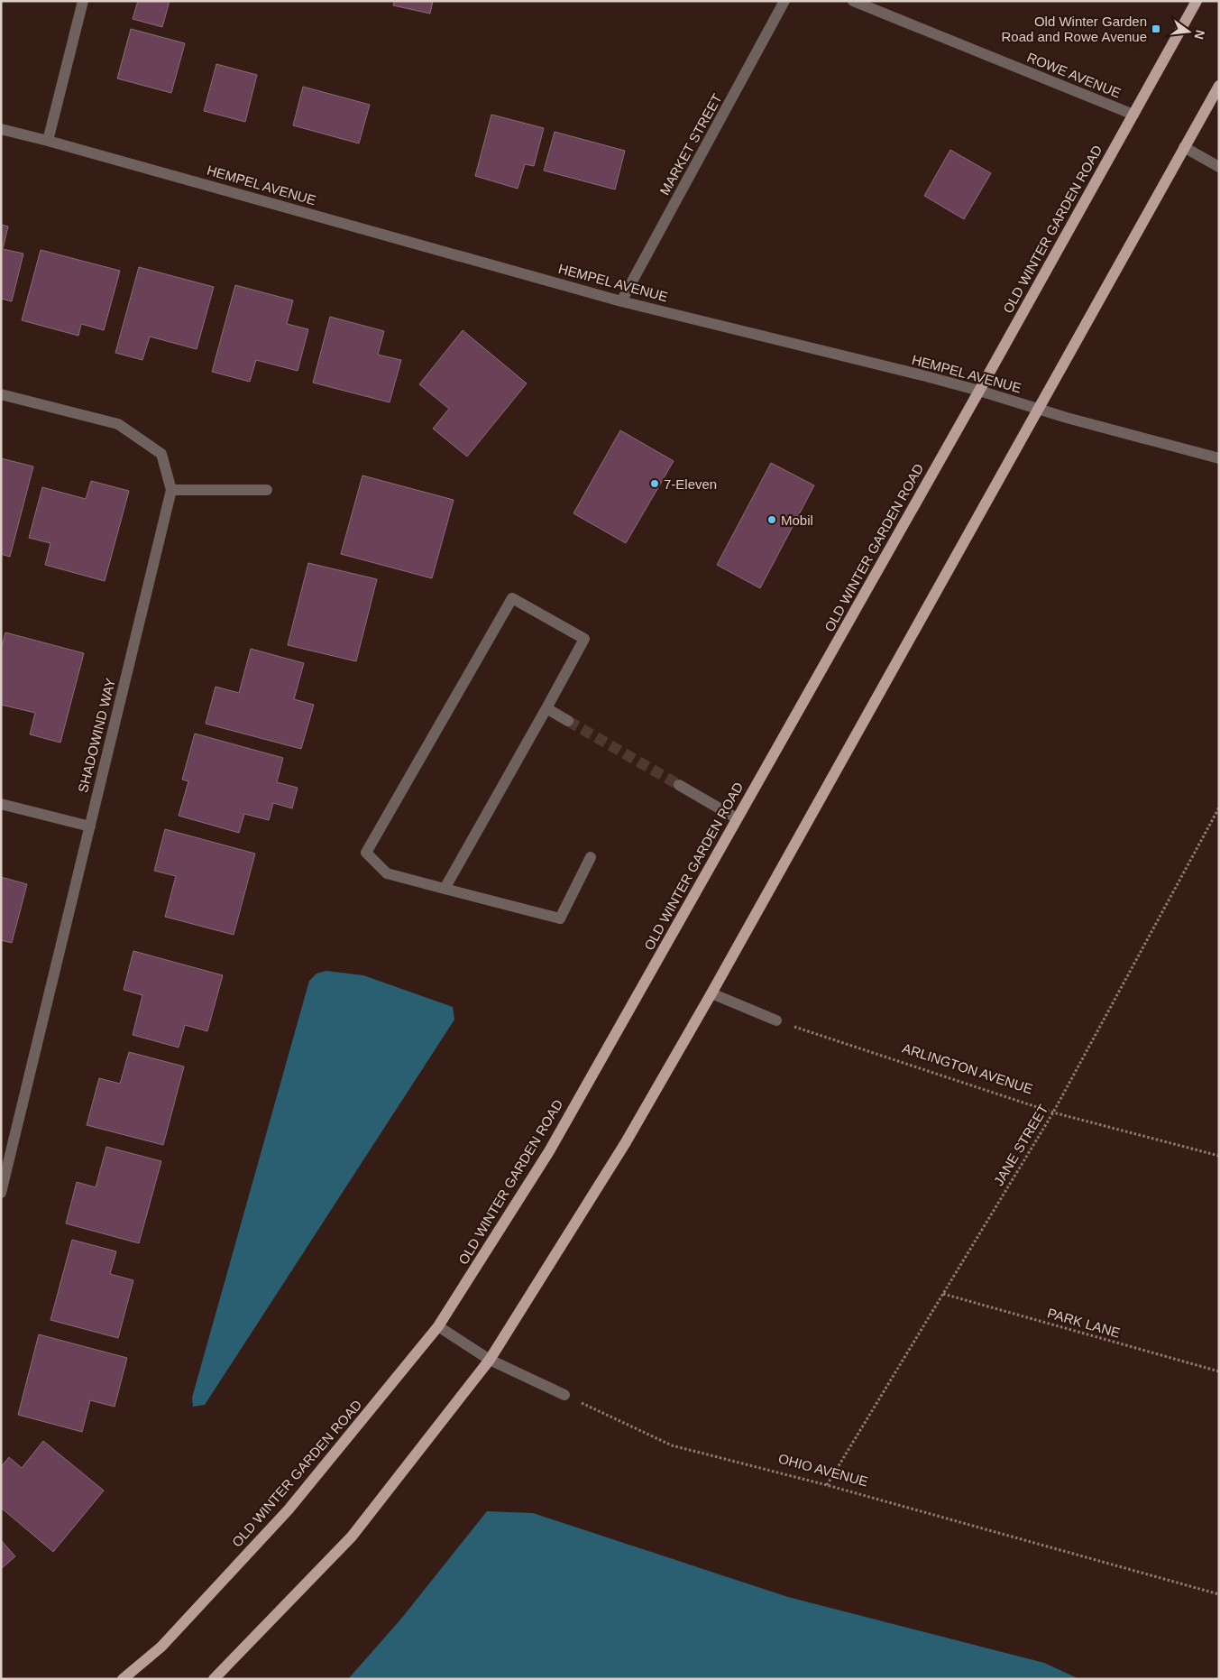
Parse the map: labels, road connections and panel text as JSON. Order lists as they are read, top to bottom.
{
  "streets": {
    "main road": ["OLD WINTER GARDEN ROAD"],
    "street": [
      "ROWE AVENUE",
      "MARKET STREET",
      "HEMPEL AVENUE",
      "SHADOWIND WAY"
    ],
    "path": [
      "ARLINGTON AVENUE",
      "JANE STREET",
      "PARK LANE",
      "OHIO AVENUE"
    ]
  },
  "crossings": [
    ["ROWE AVENUE", "OLD WINTER GARDEN ROAD"],
    ["MARKET STREET", "HEMPEL AVENUE"],
    ["HEMPEL AVENUE", "OLD WINTER GARDEN ROAD"],
    ["ARLINGTON AVENUE", "JANE STREET"],
    ["JANE STREET", "PARK LANE"],
    ["JANE STREET", "OHIO AVENUE"]
  ],
  "places": {
    "transit": ["Old Winter Garden Road and Rowe Avenue"],
    "other": ["7-Eleven", "Mobil"]
  },
  "north": "right"
}
